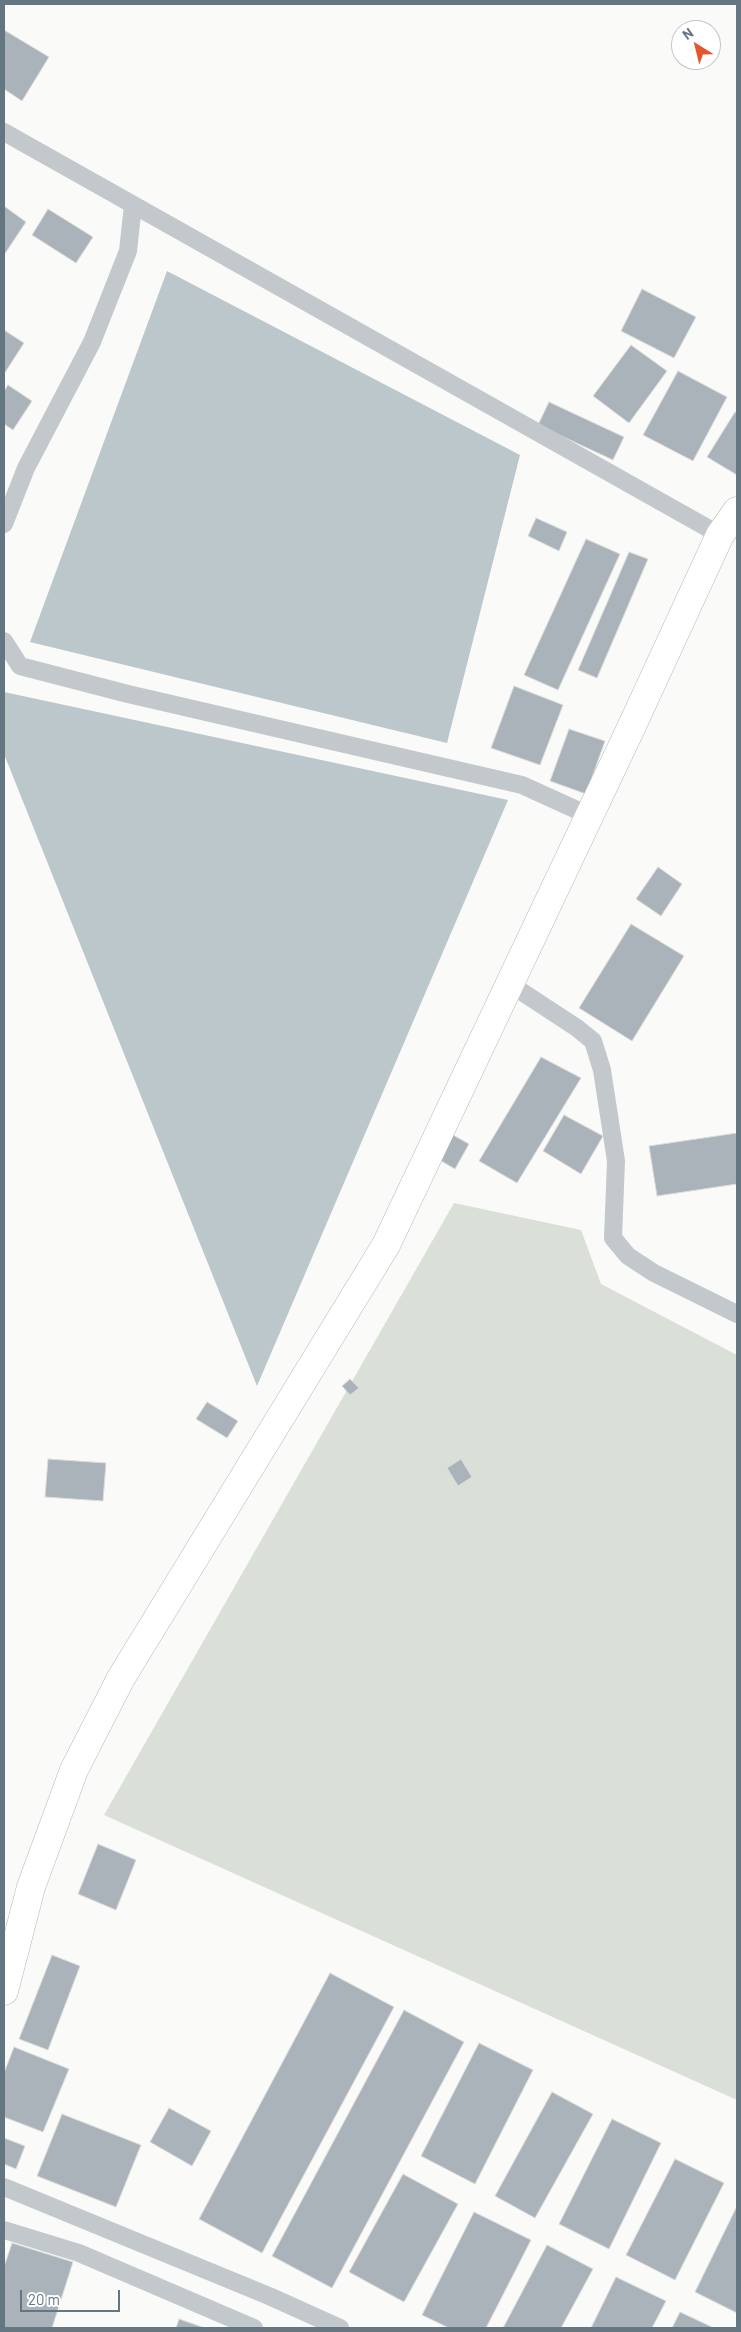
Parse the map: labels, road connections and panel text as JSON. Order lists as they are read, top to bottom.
{
  "scale_bar": "20 m",
  "north": "top left"
}
